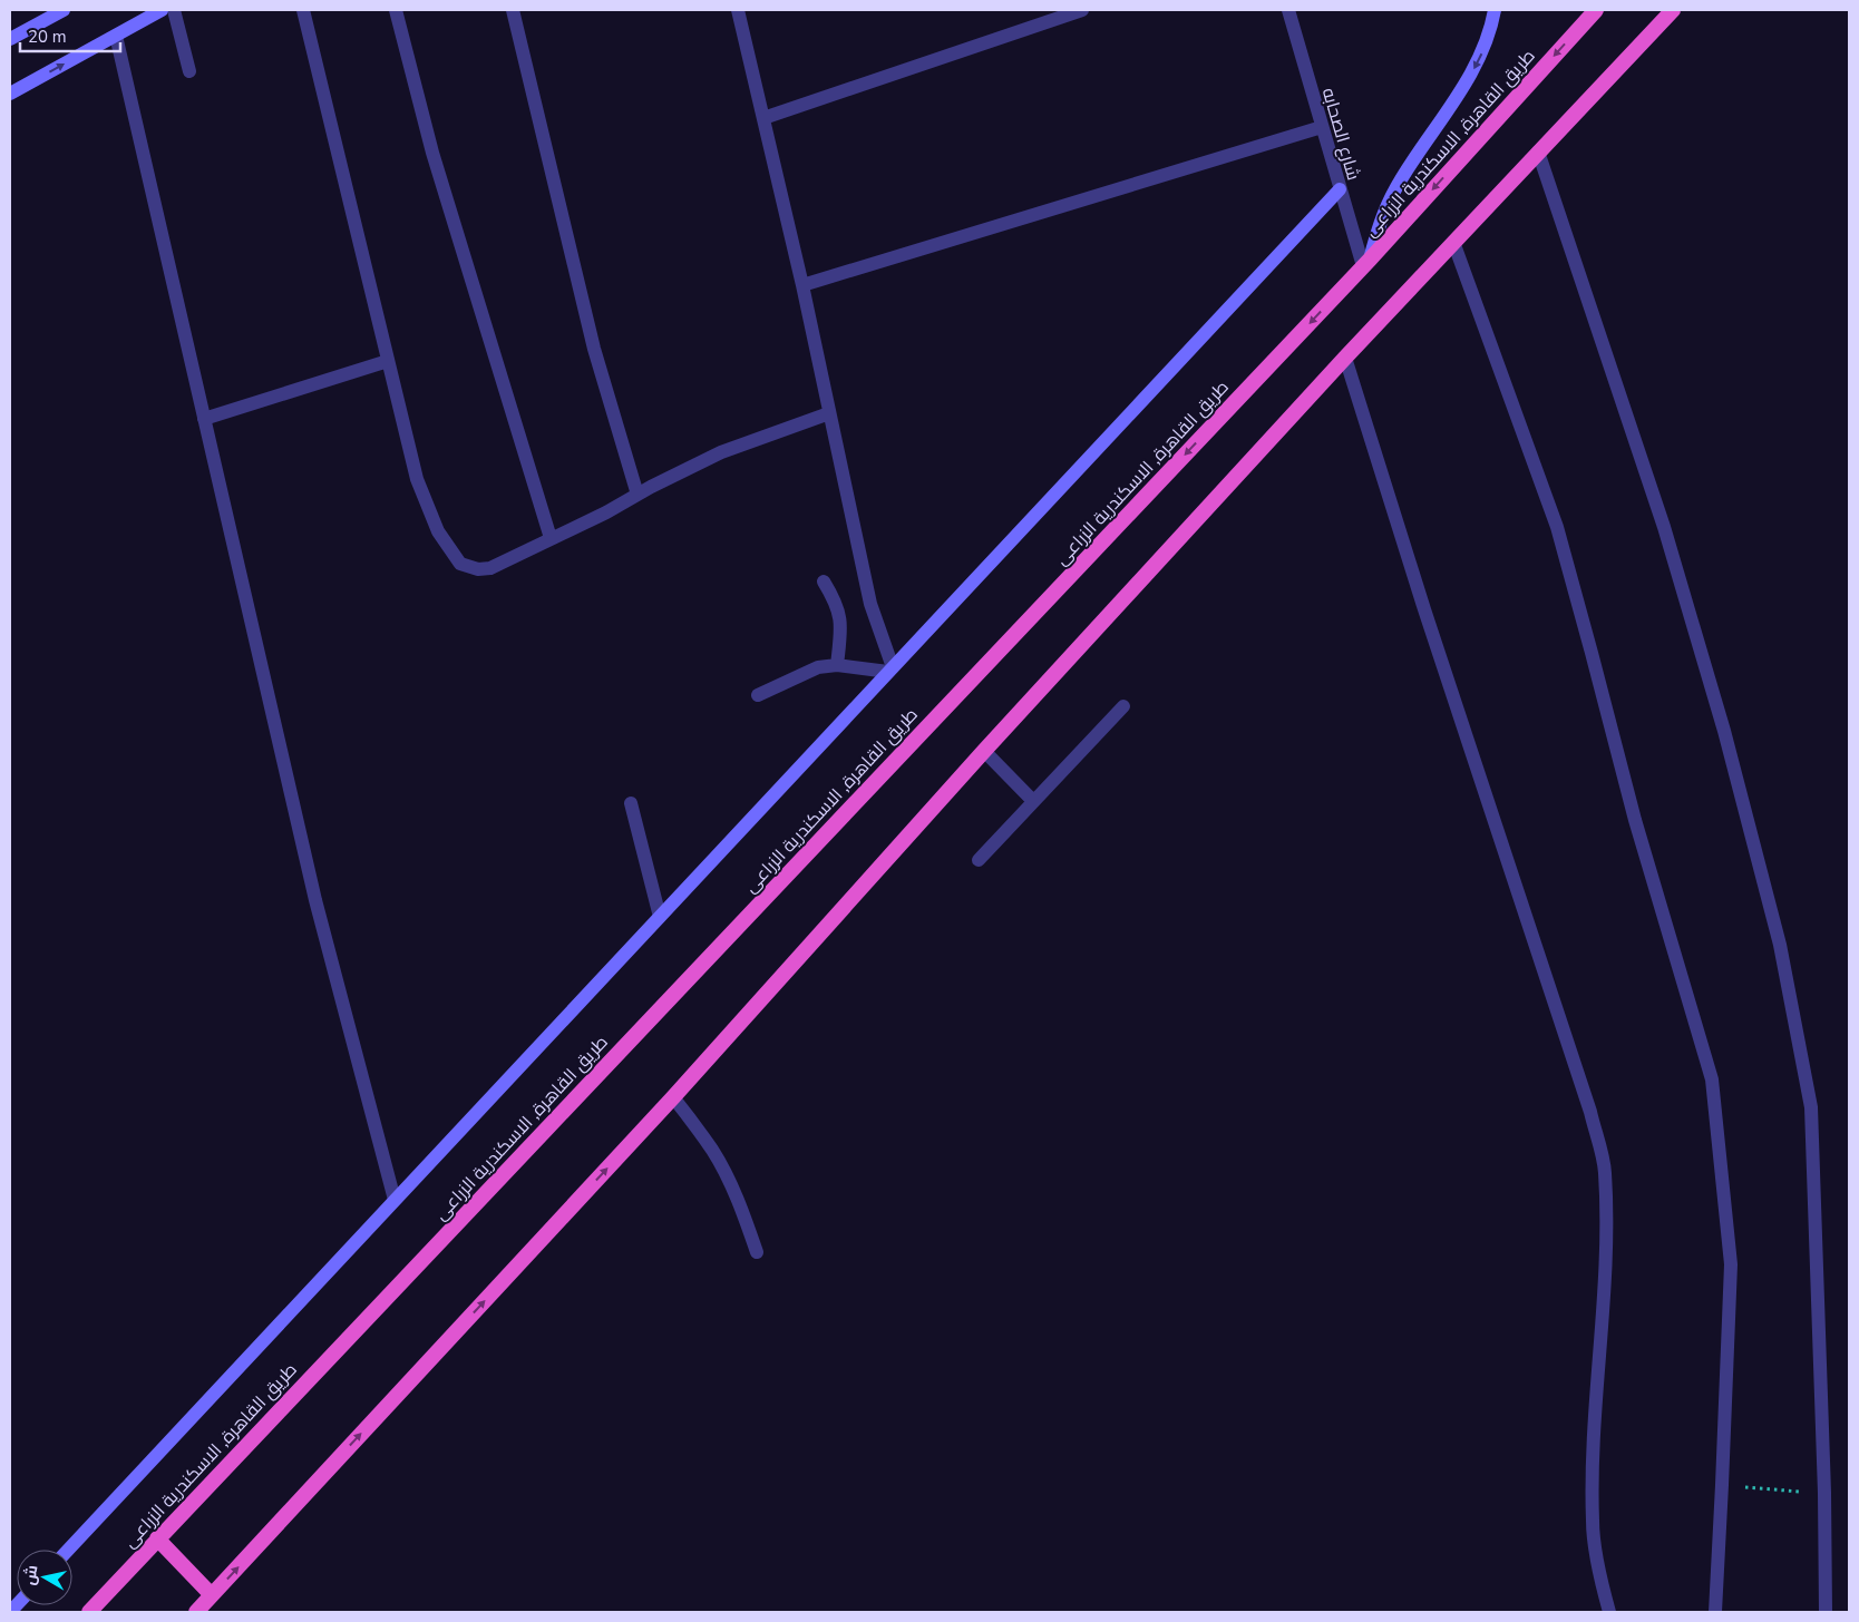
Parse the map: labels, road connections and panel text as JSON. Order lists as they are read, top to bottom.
{
  "streets": {
    "highway": ["طريق القاهرة, الاسكندرية الزراعى"],
    "street": ["شارع الصحابه"]
  },
  "crossings": [
    ["شارع الصحابه", "طريق القاهرة, الاسكندرية الزراعى"]
  ],
  "scale_bar": "20 m",
  "north": "left"
}
